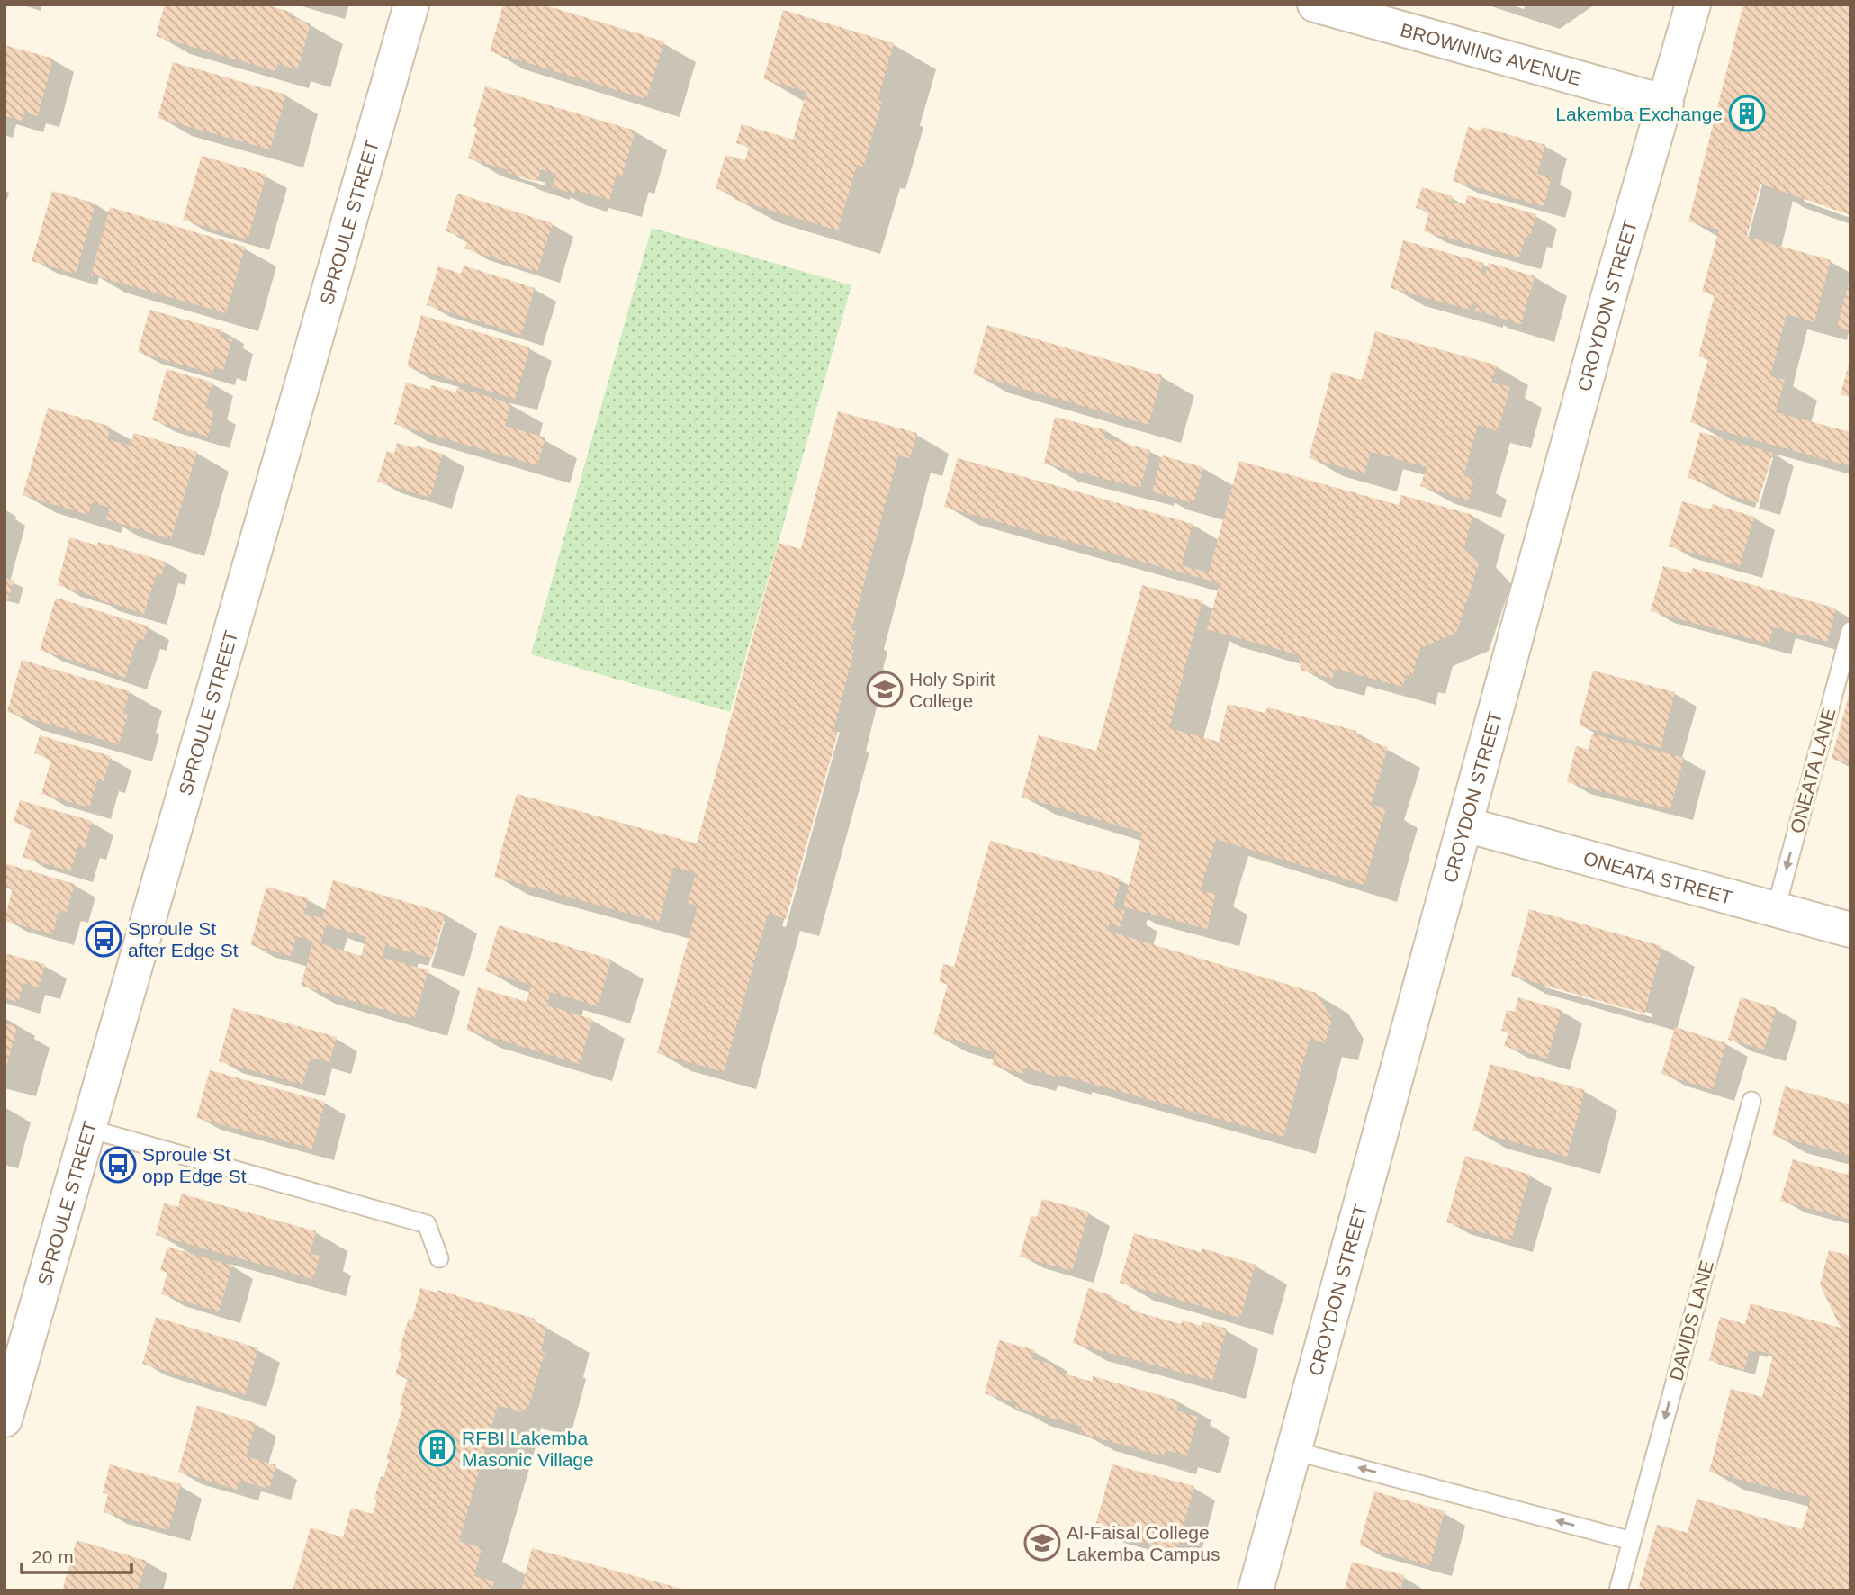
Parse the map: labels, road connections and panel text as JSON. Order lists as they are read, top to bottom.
{
  "streets": {
    "street": [
      "BROWNING AVENUE",
      "SPROULE STREET",
      "CROYDON STREET",
      "ONEATA STREET"
    ],
    "lane": ["ONEATA LANE", "DAVIDS LANE"]
  },
  "crossings": [
    ["BROWNING AVENUE", "CROYDON STREET"],
    ["CROYDON STREET", "ONEATA STREET"],
    ["ONEATA LANE", "ONEATA STREET"]
  ],
  "one_way": ["ONEATA LANE", "DAVIDS LANE"],
  "places": {
    "building": ["Lakemba Exchange", "RFBI Lakemba Masonic Village"],
    "school or university": ["Holy Spirit College", "Al-Faisal College Lakemba Campus"],
    "bus stop": ["Sproule St after Edge St", "Sproule St opp Edge St"]
  },
  "scale_bar": "20 m"
}
